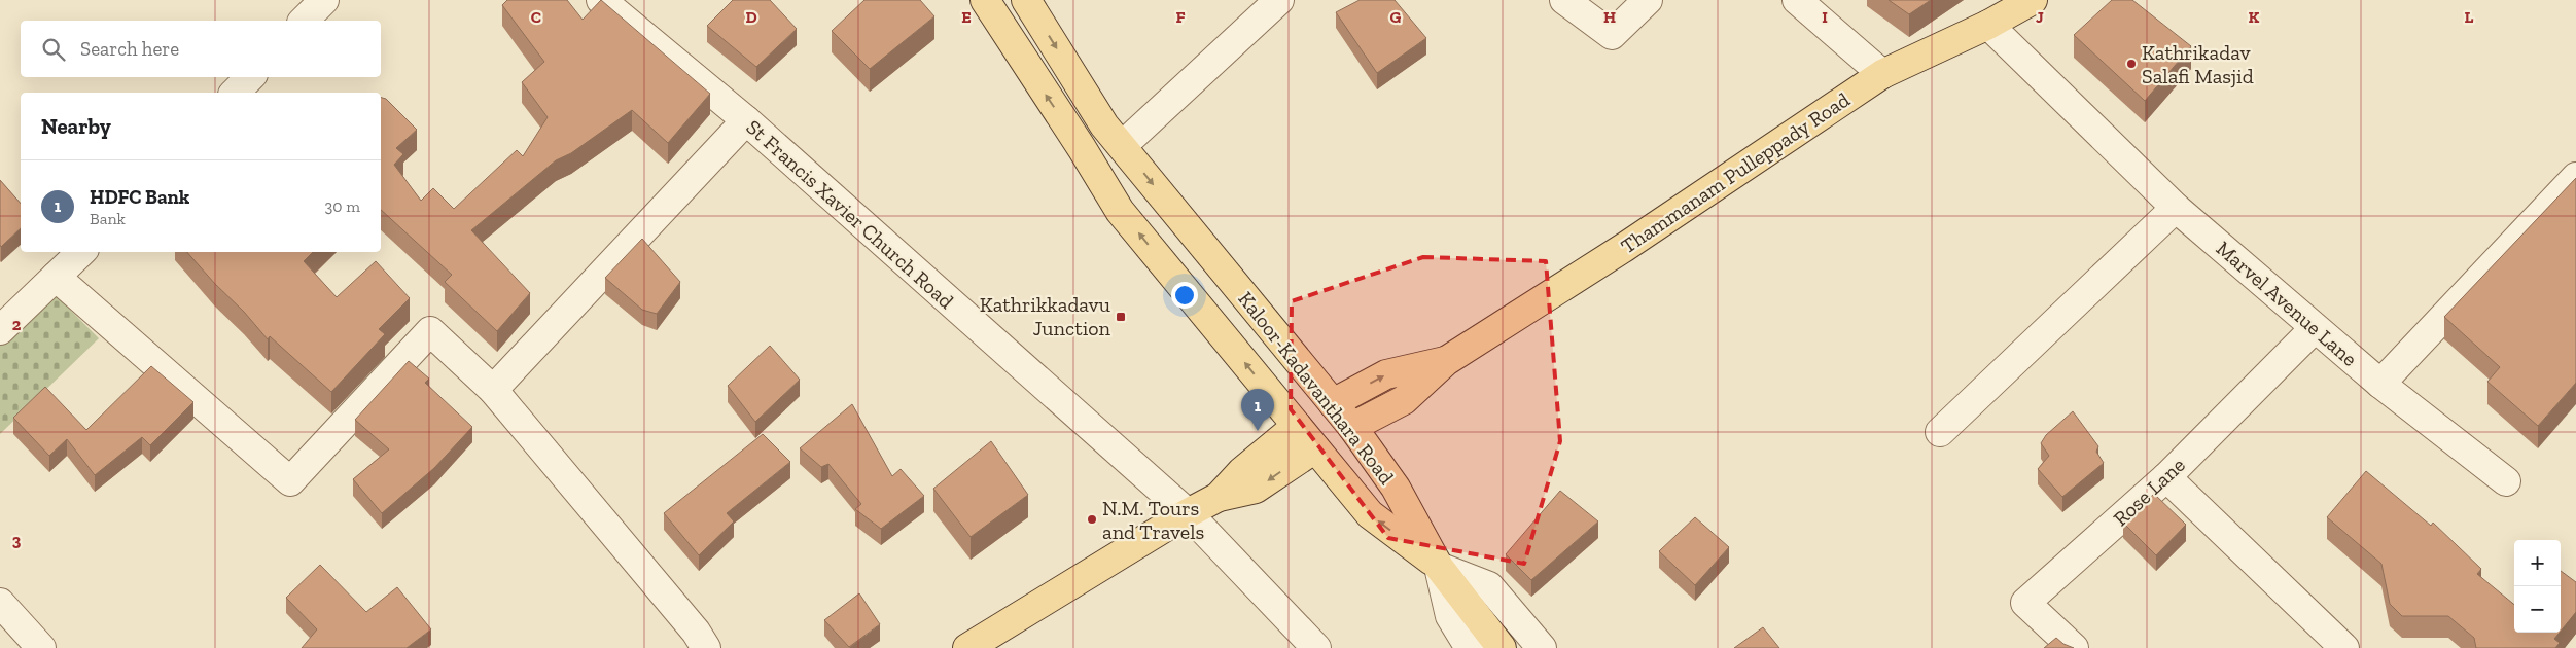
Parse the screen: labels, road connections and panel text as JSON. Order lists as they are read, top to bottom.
{
  "streets": {
    "main road": ["Thammanam Pulleppady Road", "Kaloor-Kadavanthara Road"],
    "street": ["St Francis Xavier Church Road", "Marvel Avenue Lane", "Rose Lane"]
  },
  "crossings": [
    ["Thammanam Pulleppady Road", "Marvel Avenue Lane"],
    ["Thammanam Pulleppady Road", "Kaloor-Kadavanthara Road"],
    ["Marvel Avenue Lane", "Rose Lane"]
  ],
  "places": {
    "other": ["Kathrikadav Salafi Masjid", "N.M. Tours and Travels"],
    "transit": ["Kathrikkadavu Junction"]
  },
  "page": {
    "search": "Search here",
    "heading": "Nearby",
    "list": [
      {
        "mark": "1",
        "name": "HDFC Bank",
        "note": "Bank",
        "value": "30 m"
      }
    ],
    "pins": "1",
    "map_buttons": ["+", "−"]
  },
  "grid": {
    "columns": [
      "C",
      "D",
      "E",
      "F",
      "G",
      "H",
      "I",
      "J",
      "K",
      "L"
    ],
    "rows": ["2", "3"]
  }
}
